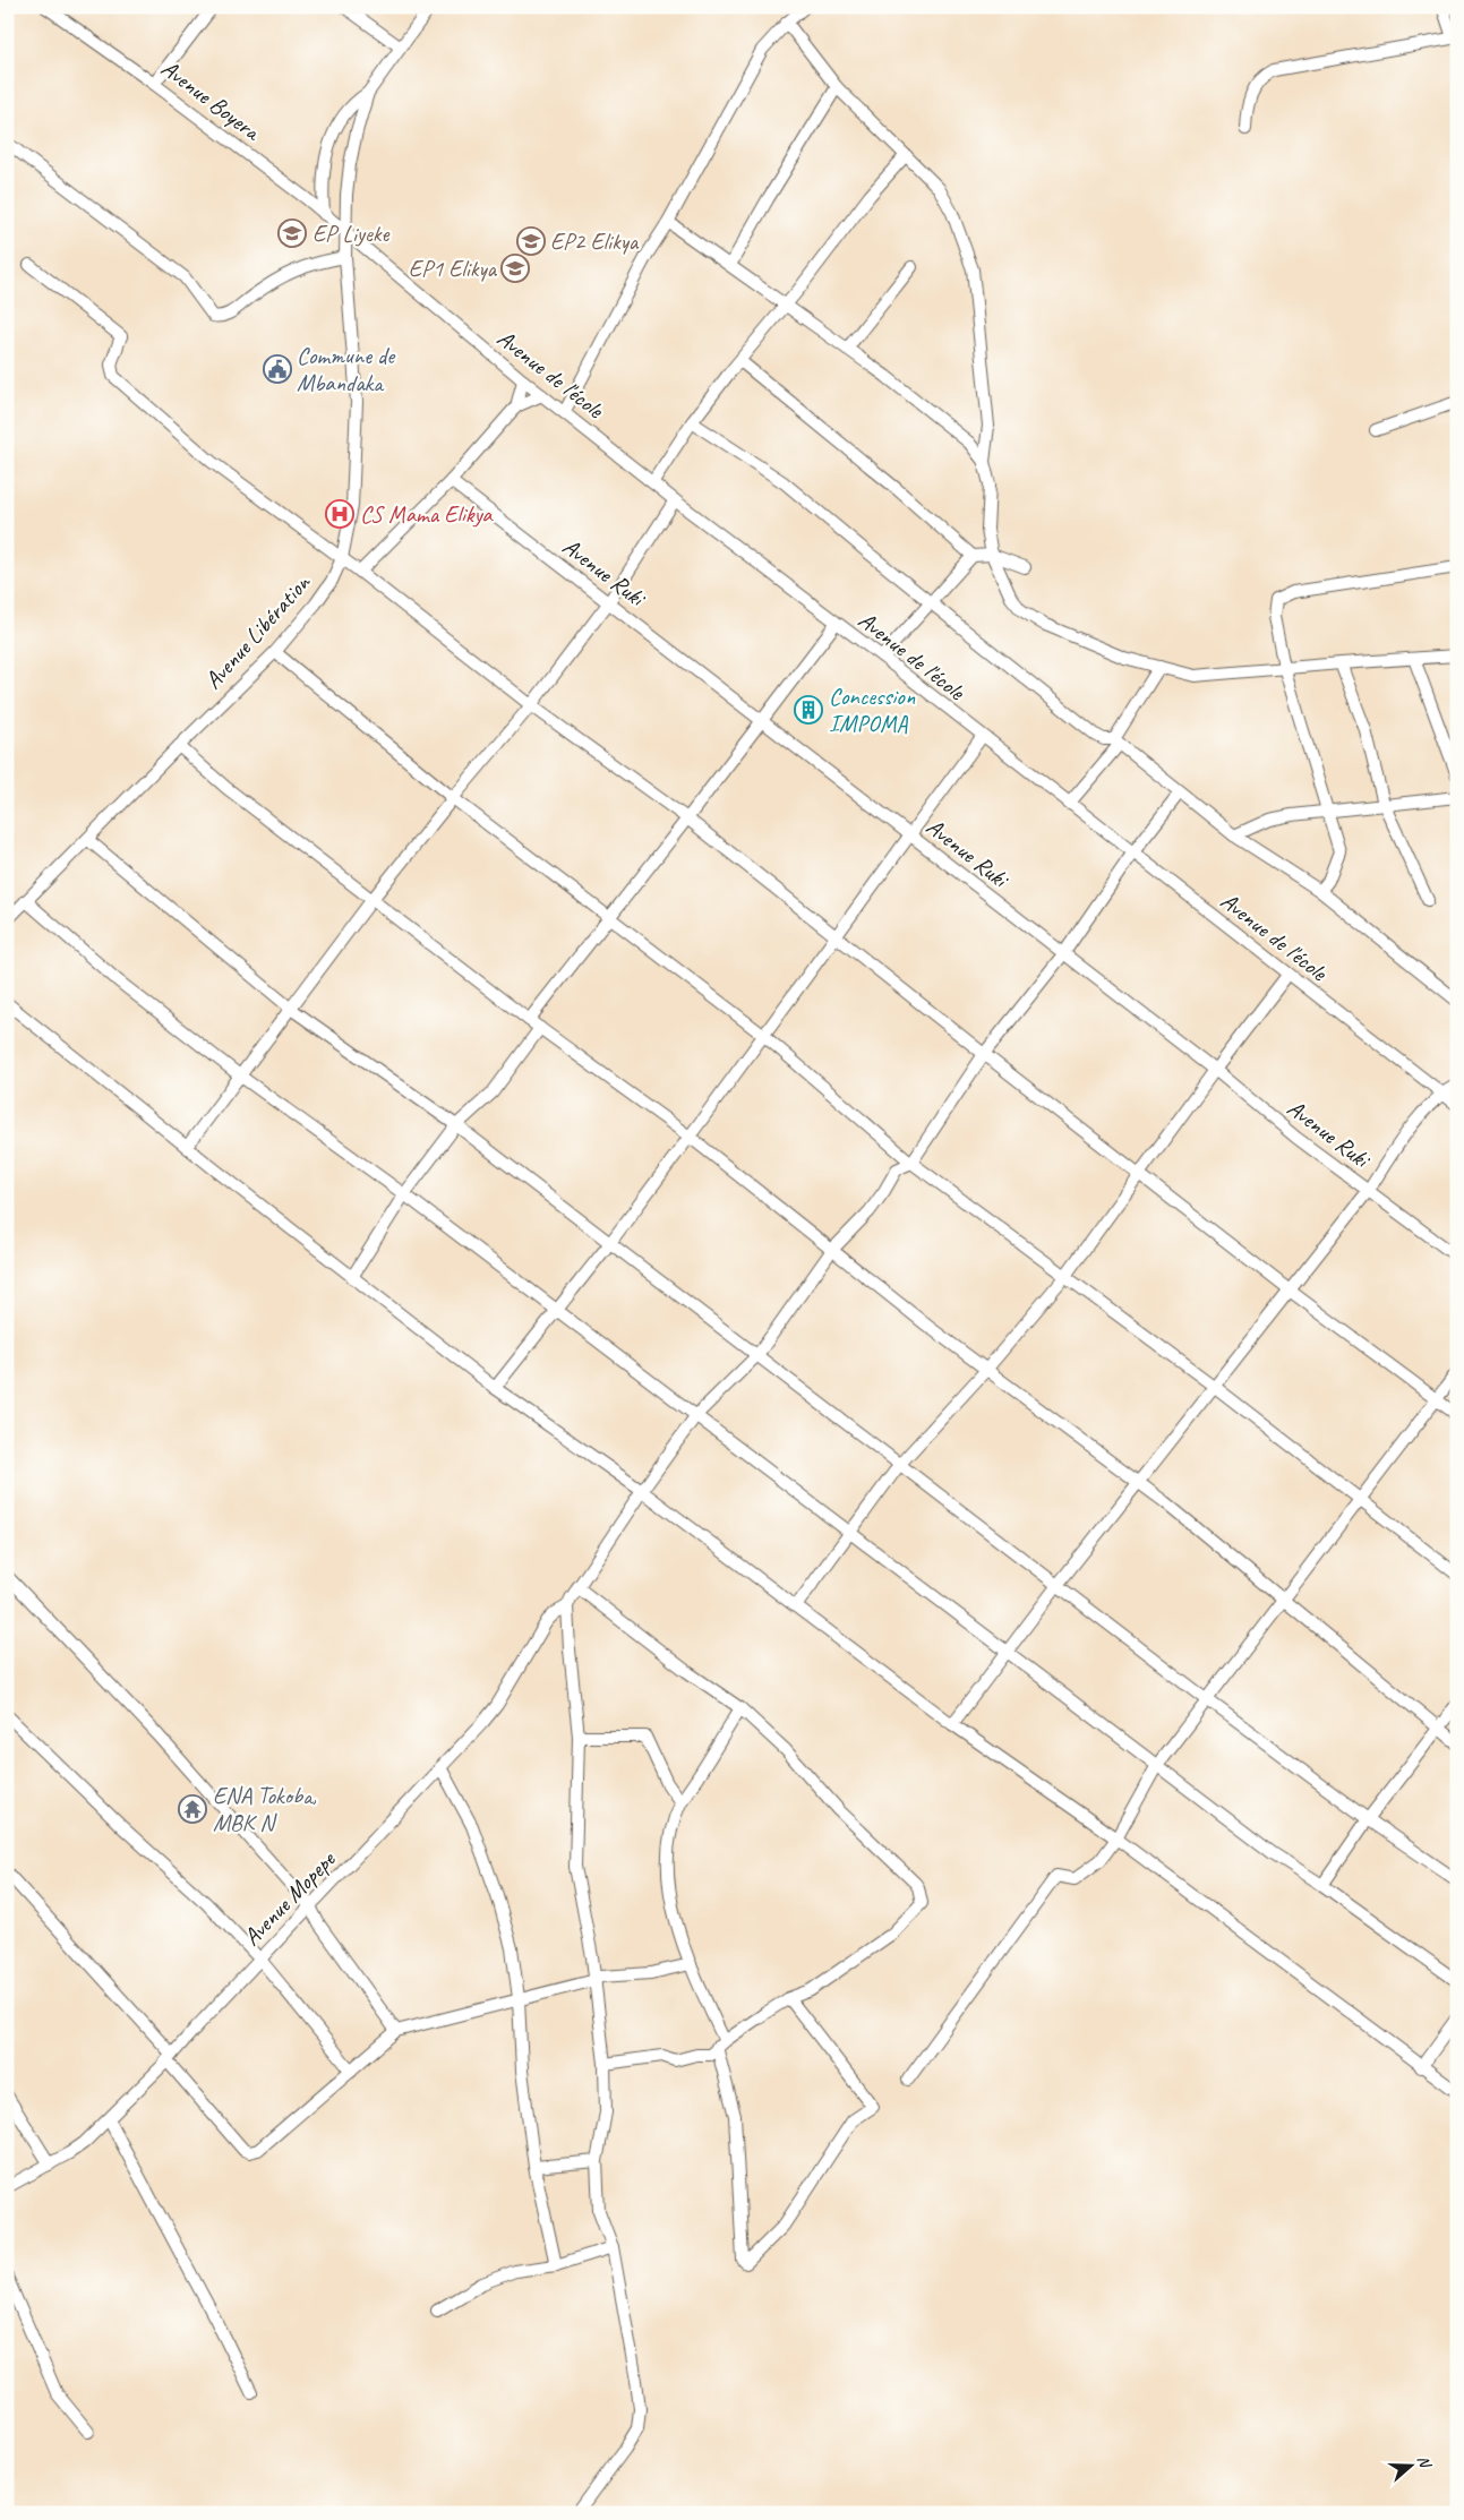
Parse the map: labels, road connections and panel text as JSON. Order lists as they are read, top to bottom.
{
  "streets": {
    "street": [
      "Avenue Boyera",
      "Avenue de l'école",
      "Avenue Ruki",
      "Avenue Libération",
      "Avenue Mopepe"
    ]
  },
  "crossings": [
    ["Avenue Boyera", "Avenue de l'école"],
    ["Avenue Boyera", "Avenue Libération"],
    ["Avenue de l'école", "Avenue Libération"]
  ],
  "places": {
    "school or university": ["EP Liyeke", "EP2 Elikya", "EP1 Elikya"],
    "public building": ["Commune de Mbandaka"],
    "hospital": ["CS Mama Elikya"],
    "building": ["Concession IMPOMA"],
    "temple": ["ENA Tokoba, MBK N"]
  },
  "north": "right"
}
